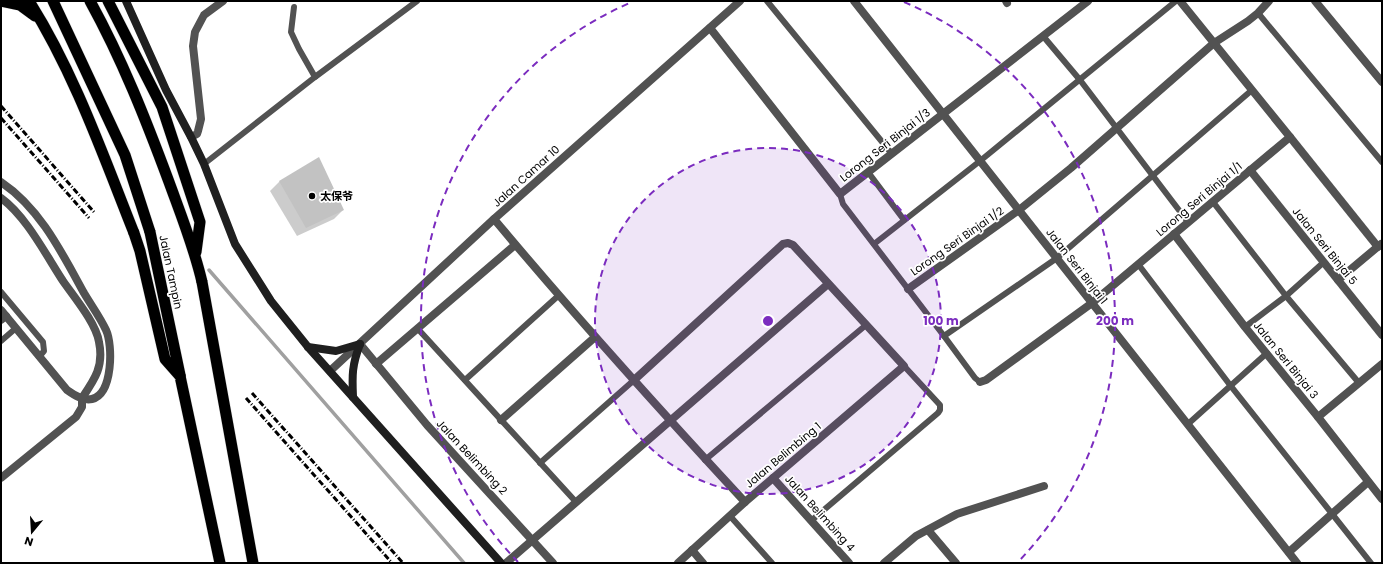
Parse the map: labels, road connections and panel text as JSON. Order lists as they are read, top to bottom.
{
  "streets": {
    "highway": ["Jalan Tampin"],
    "street": [
      "Lorong Seri Binjai 1/3",
      "Jalan Camar 10",
      "Lorong Seri Binjai 1/1",
      "Lorong Seri Binjai 1/2",
      "Jalan Seri Binjai 5",
      "Jalan Seri Binjai 1",
      "Jalan Seri Binjai 3",
      "Jalan Belimbing 1",
      "Jalan Belimbing 2",
      "Jalan Belimbing 4"
    ]
  },
  "crossings": [
    ["Lorong Seri Binjai 1/3", "Jalan Seri Binjai 1"],
    ["Jalan Camar 10", "Jalan Belimbing 2"],
    ["Lorong Seri Binjai 1/1", "Jalan Seri Binjai 5"],
    ["Lorong Seri Binjai 1/1", "Jalan Seri Binjai 1"],
    ["Lorong Seri Binjai 1/1", "Jalan Seri Binjai 3"],
    ["Lorong Seri Binjai 1/2", "Jalan Seri Binjai 1"],
    ["Jalan Belimbing 1", "Jalan Belimbing 4"]
  ],
  "places": ["太保爷"],
  "north": "bottom",
  "rings": ["100 m", "200 m"]
}
